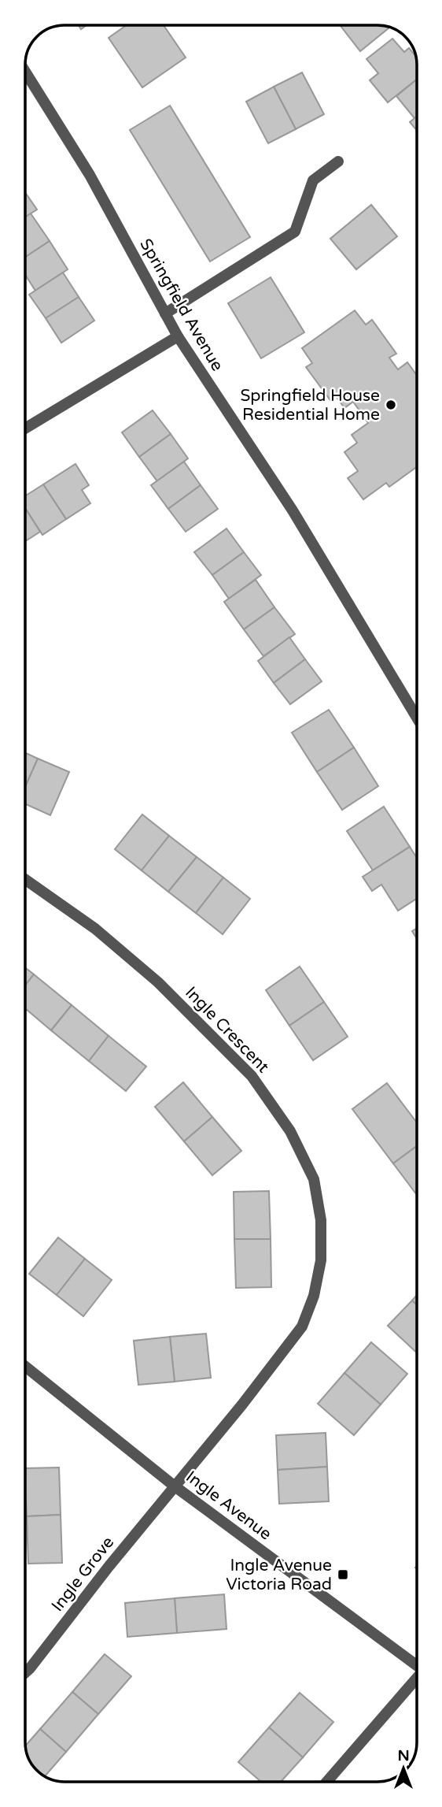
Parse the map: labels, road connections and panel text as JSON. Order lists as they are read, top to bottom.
{
  "streets": {
    "street": [
      "Springfield Avenue",
      "Ingle Crescent",
      "Ingle Avenue",
      "Ingle Grove"
    ]
  },
  "crossings": [
    ["Ingle Crescent", "Ingle Avenue"],
    ["Ingle Crescent", "Ingle Grove"],
    ["Ingle Avenue", "Ingle Grove"]
  ],
  "places": {
    "other": ["Springfield House Residential Home"],
    "transit": ["Ingle Avenue Victoria Road"]
  },
  "north": "top"
}
